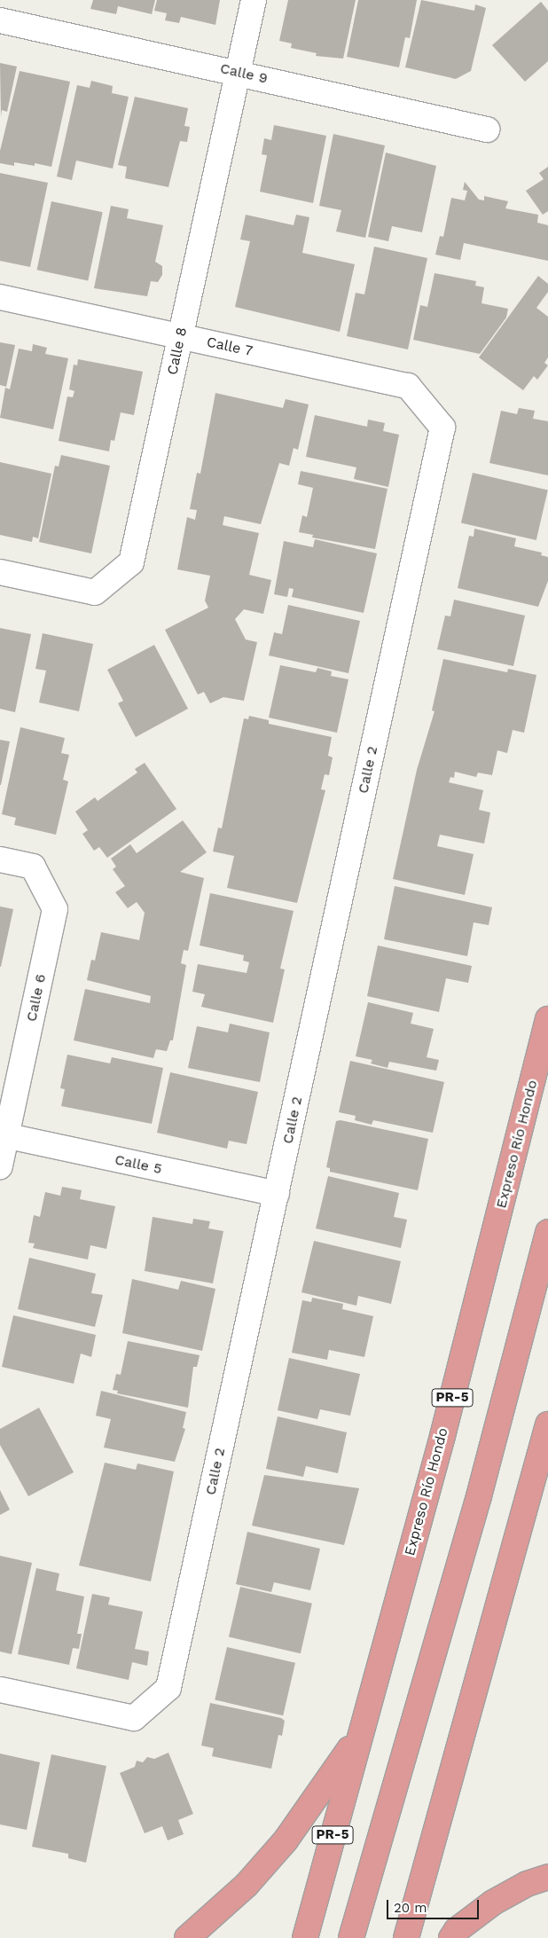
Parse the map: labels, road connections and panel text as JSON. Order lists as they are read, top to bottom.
{
  "streets": {
    "highway": ["Expreso Río Hondo", "PR-5"],
    "street": [
      "Calle 9",
      "Calle 7",
      "Calle 8",
      "Calle 2",
      "Calle 6",
      "Calle 5"
    ]
  },
  "crossings": [
    ["Calle 9", "Calle 8"],
    ["Calle 7", "Calle 8"],
    ["Calle 7", "Calle 2"],
    ["Calle 2", "Calle 5"],
    ["Calle 6", "Calle 5"]
  ],
  "scale_bar": "20 m"
}
